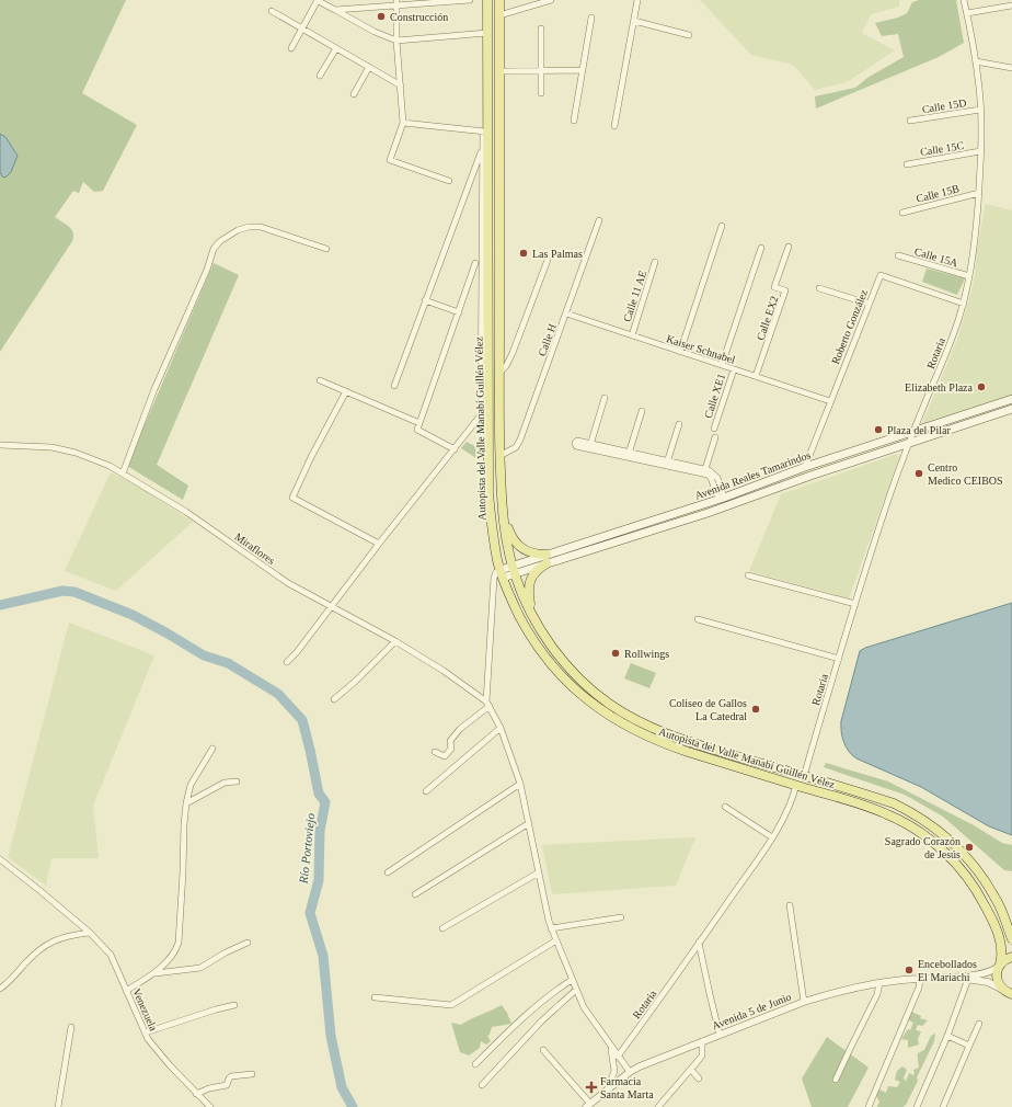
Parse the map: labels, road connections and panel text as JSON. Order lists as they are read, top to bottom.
{
  "streets": {
    "main road": ["Autopista del Valle Manabí Guillén Vélez", "Avenida Reales Tamarindos"],
    "street": [
      "Calle 15D",
      "Calle 15C",
      "Calle 15B",
      "Calle 15A",
      "Calle 11 AE",
      "Calle EX2",
      "Roberto González",
      "Calle H",
      "Kaiser Schnabel",
      "Rotaria",
      "Calle XE1",
      "Miraflores",
      "Venezuela",
      "Avenida 5 de Junio"
    ]
  },
  "crossings": [
    ["Calle 15D", "Rotaria"],
    ["Calle 15C", "Rotaria"],
    ["Calle 15B", "Rotaria"],
    ["Calle 15A", "Rotaria"],
    ["Calle 11 AE", "Kaiser Schnabel"],
    ["Calle EX2", "Kaiser Schnabel"],
    ["Roberto González", "Kaiser Schnabel"],
    ["Roberto González", "Rotaria"],
    ["Roberto González", "Avenida Reales Tamarindos"],
    ["Calle H", "Kaiser Schnabel"],
    ["Calle H", "Autopista del Valle Manabí Guillén Vélez"],
    ["Kaiser Schnabel", "Calle XE1"],
    ["Rotaria", "Autopista del Valle Manabí Guillén Vélez"],
    ["Rotaria", "Avenida Reales Tamarindos"],
    ["Autopista del Valle Manabí Guillén Vélez", "Avenida Reales Tamarindos"]
  ],
  "water": ["Río Portoviejo"],
  "places": {
    "other": [
      "Construcción",
      "Las Palmas",
      "Elizabeth Plaza",
      "Plaza del Pilar",
      "Centro Medico CEIBOS",
      "Rollwings",
      "Coliseo de Gallos La Catedral",
      "Sagrado Corazón de Jesús",
      "Encebollados El Mariachi"
    ],
    "health": ["Farmacia Santa Marta"]
  }
}
